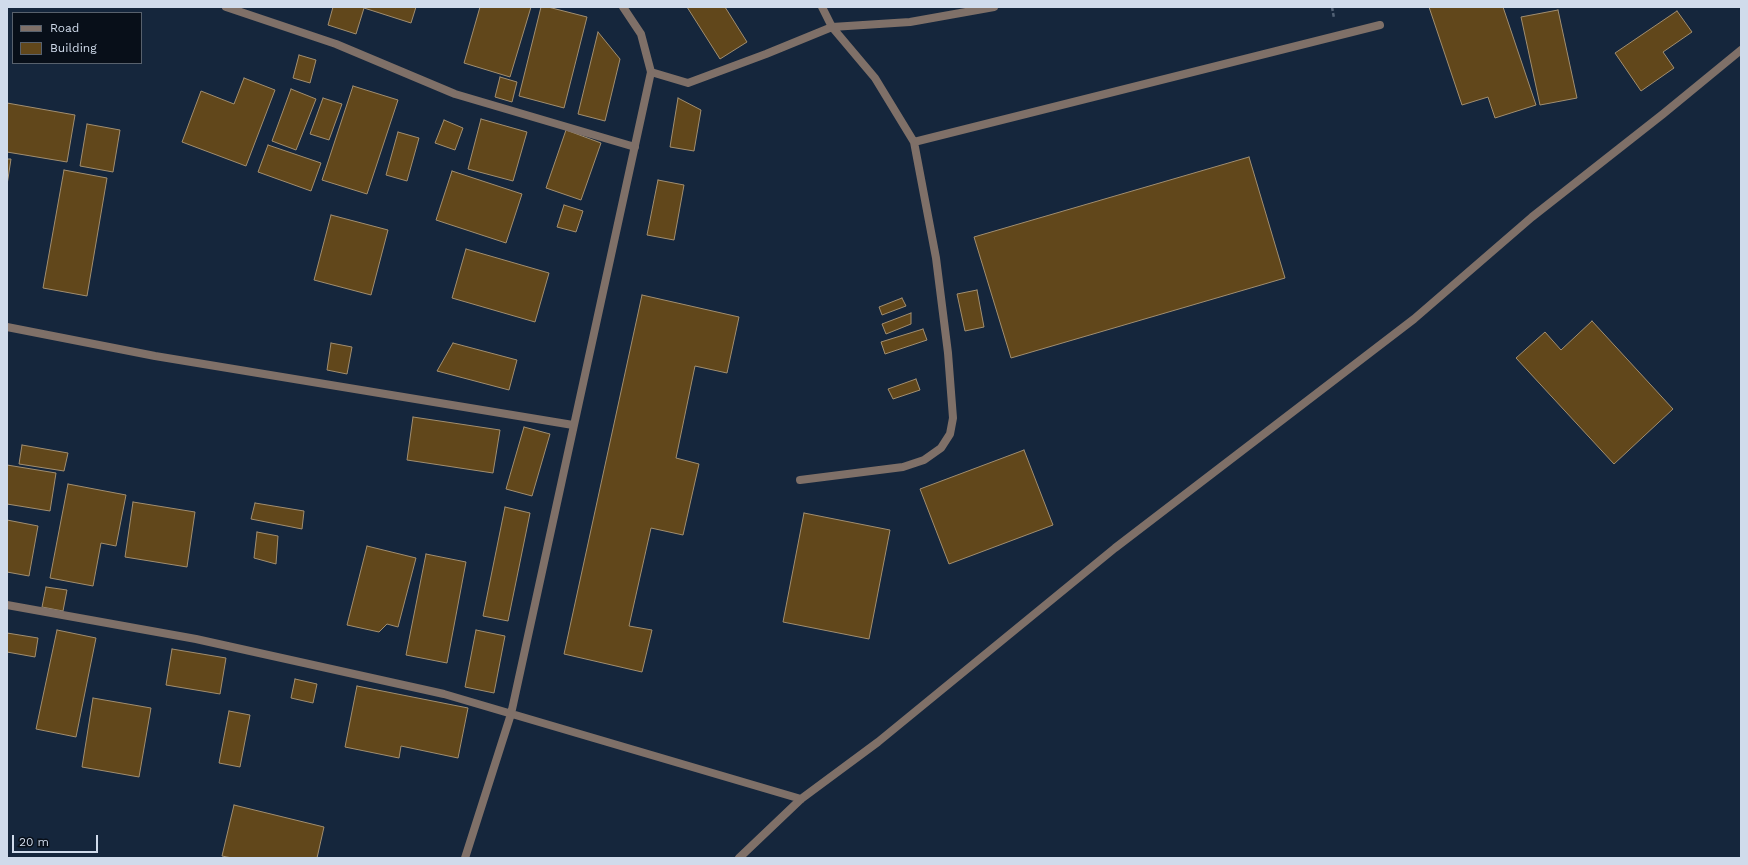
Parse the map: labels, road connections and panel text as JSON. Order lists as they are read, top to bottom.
{
  "legend": ["Road", "Building"],
  "scale_bar": "20 m"
}
